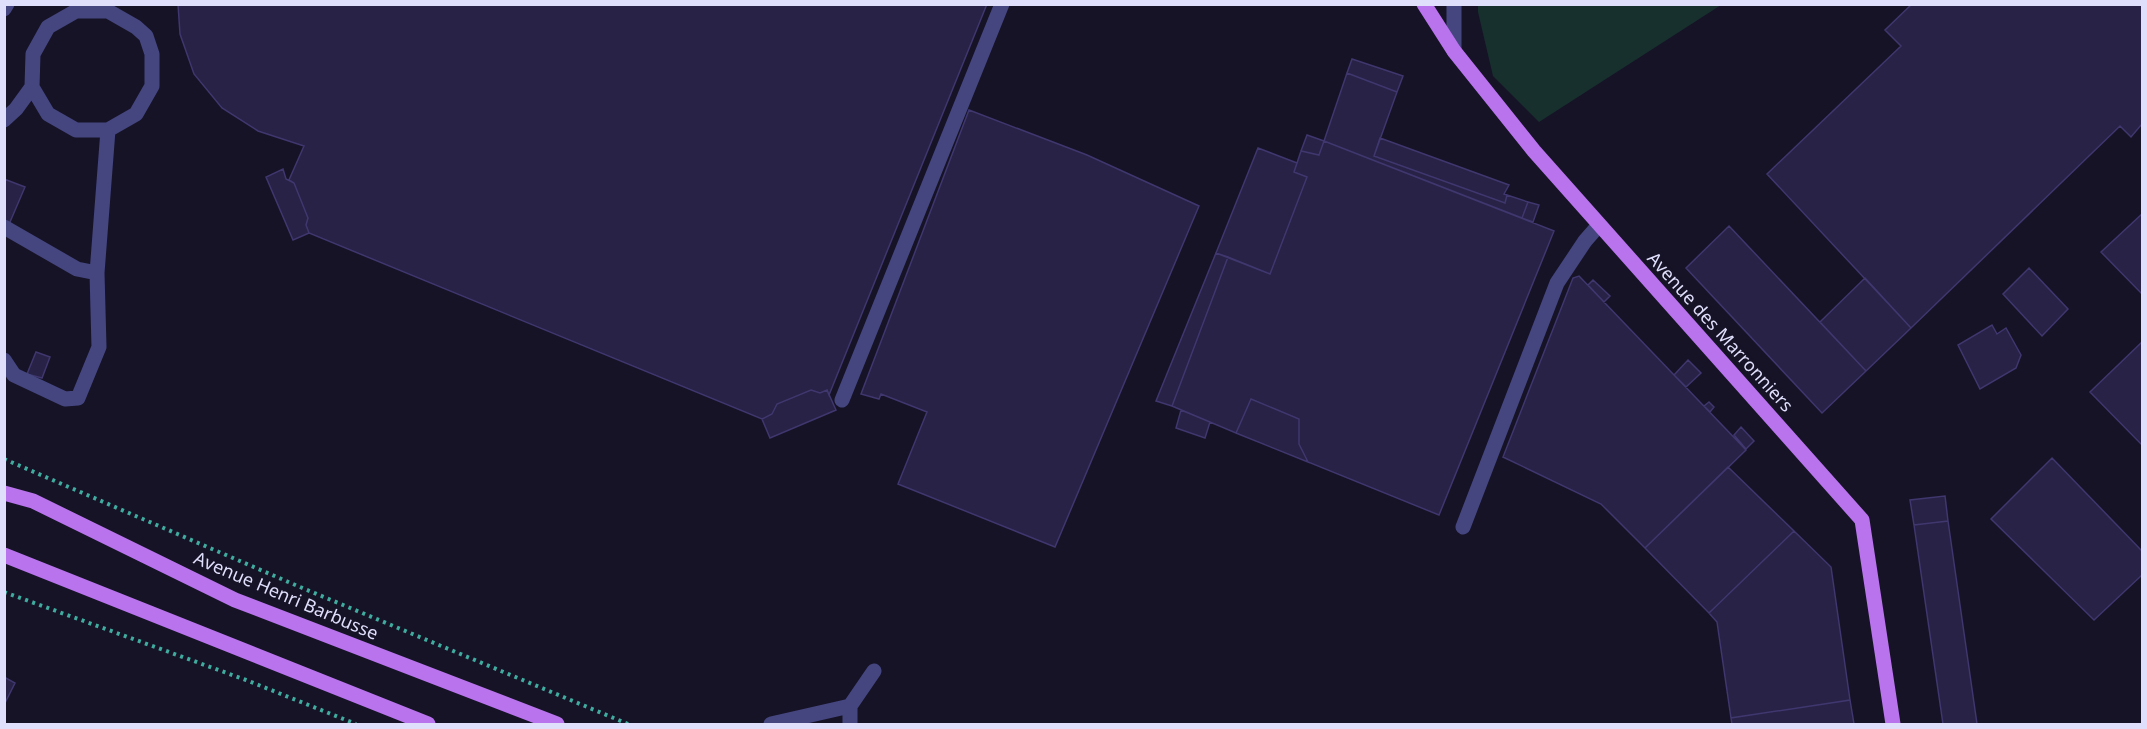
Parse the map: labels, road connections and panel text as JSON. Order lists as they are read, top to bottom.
{
  "streets": {
    "main road": ["Avenue des Marronniers", "Avenue Henri Barbusse"]
  }
}
